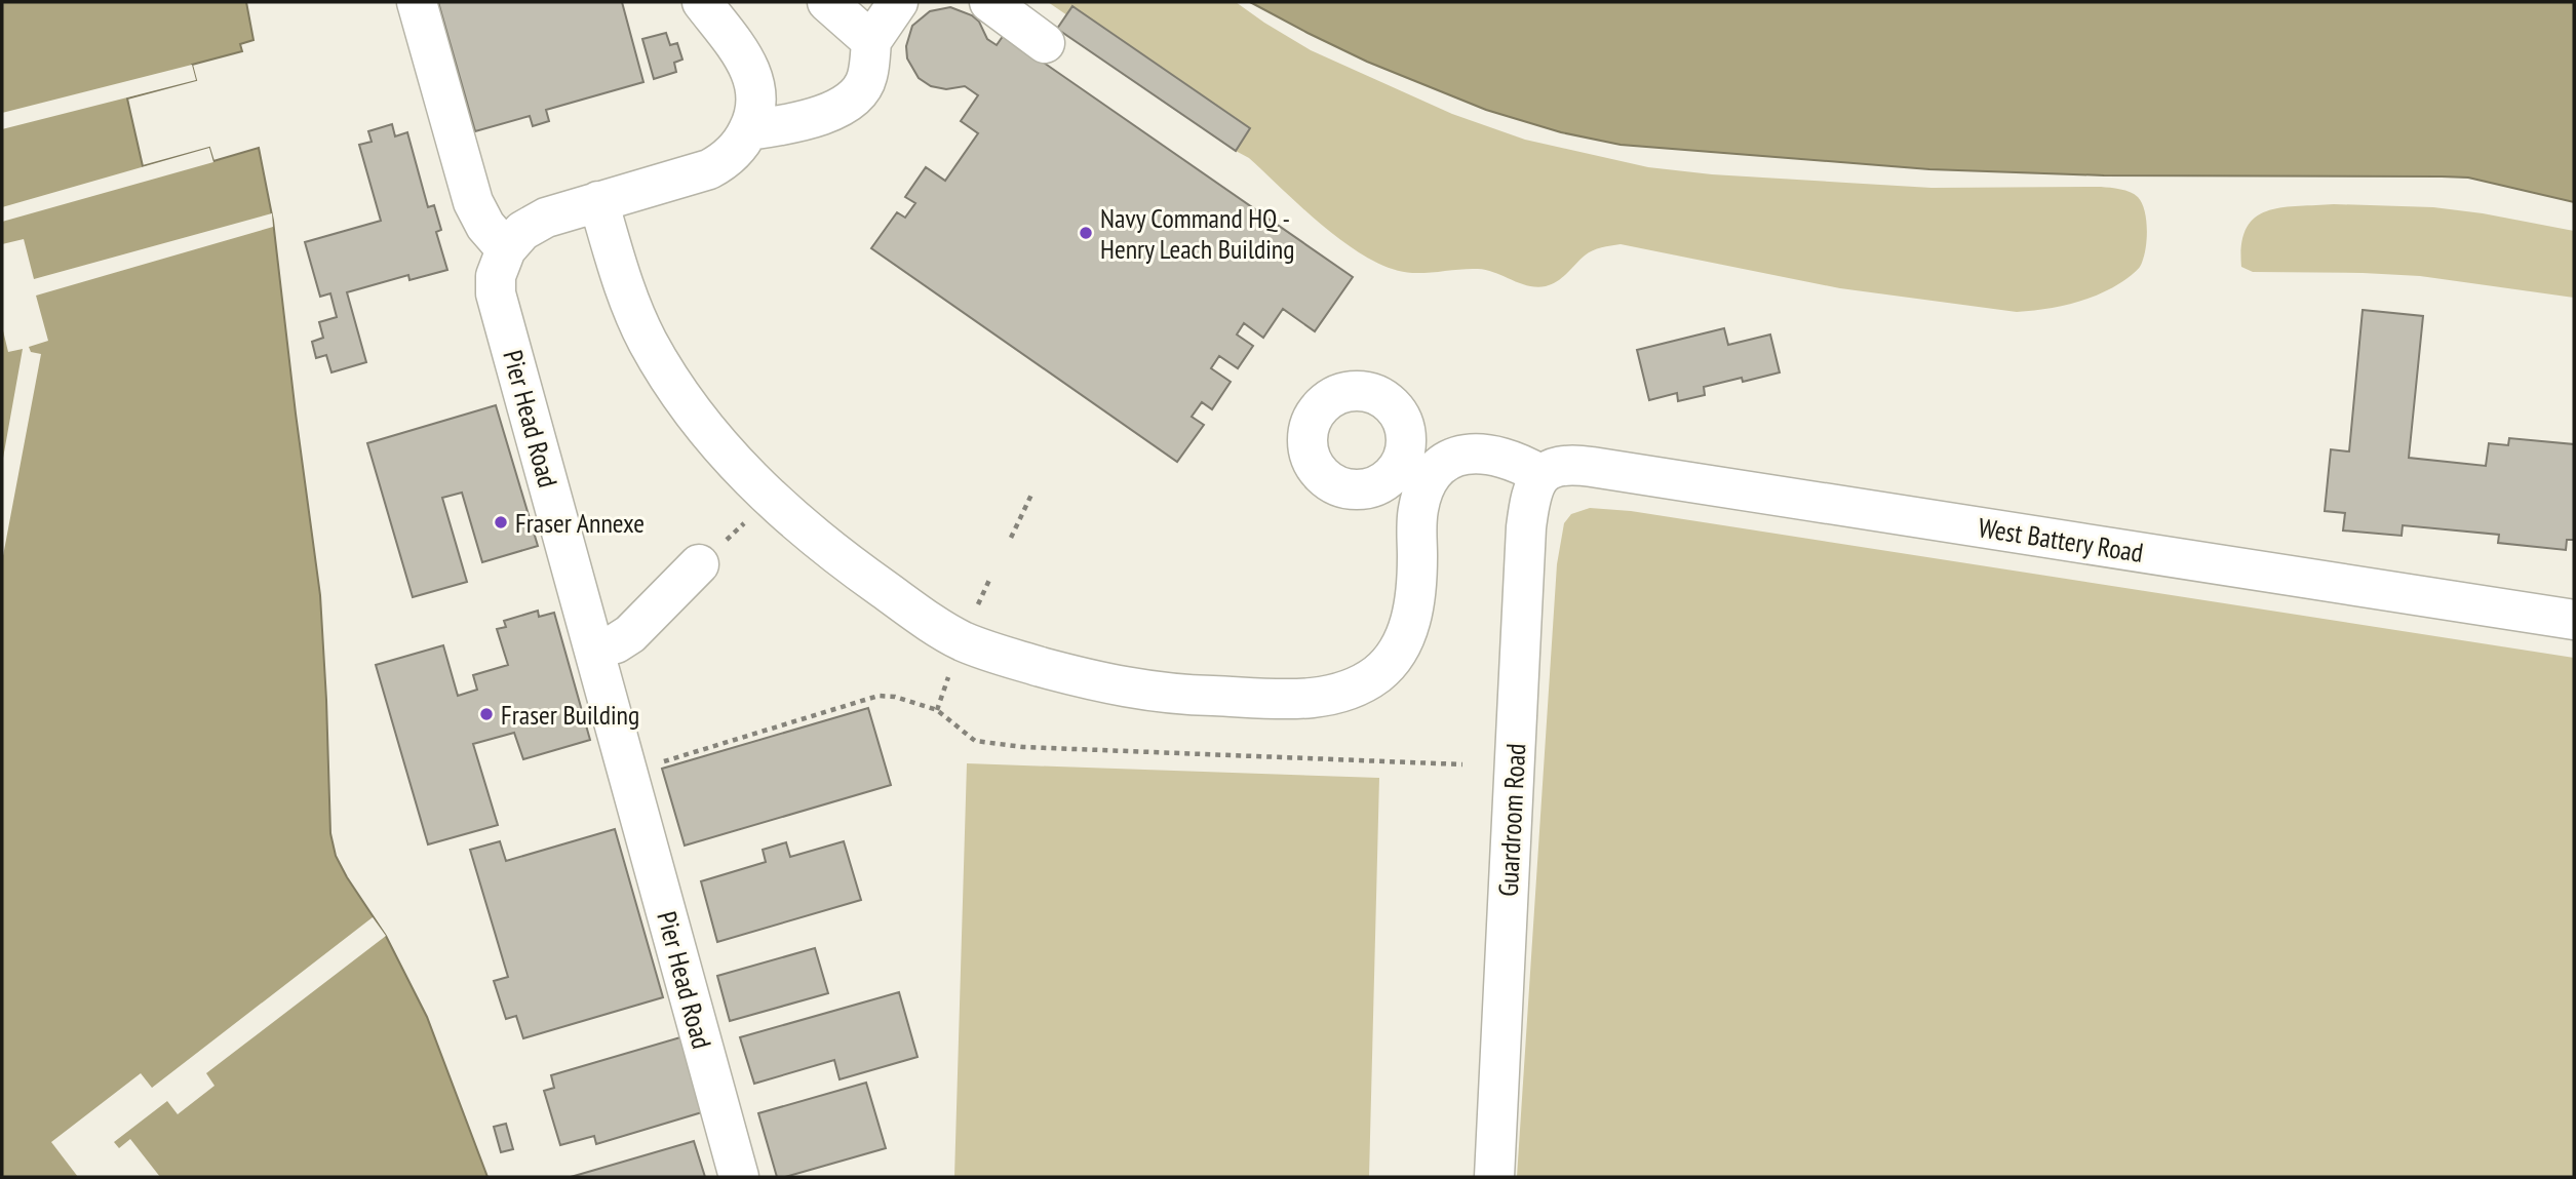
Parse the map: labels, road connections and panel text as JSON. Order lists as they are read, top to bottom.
{
  "streets": {
    "lane": ["Pier Head Road", "West Battery Road", "Guardroom Road"]
  },
  "crossings": [
    ["West Battery Road", "Guardroom Road"]
  ],
  "places": ["Navy Command HQ - Henry Leach Building", "Fraser Annexe", "Fraser Building"]
}
